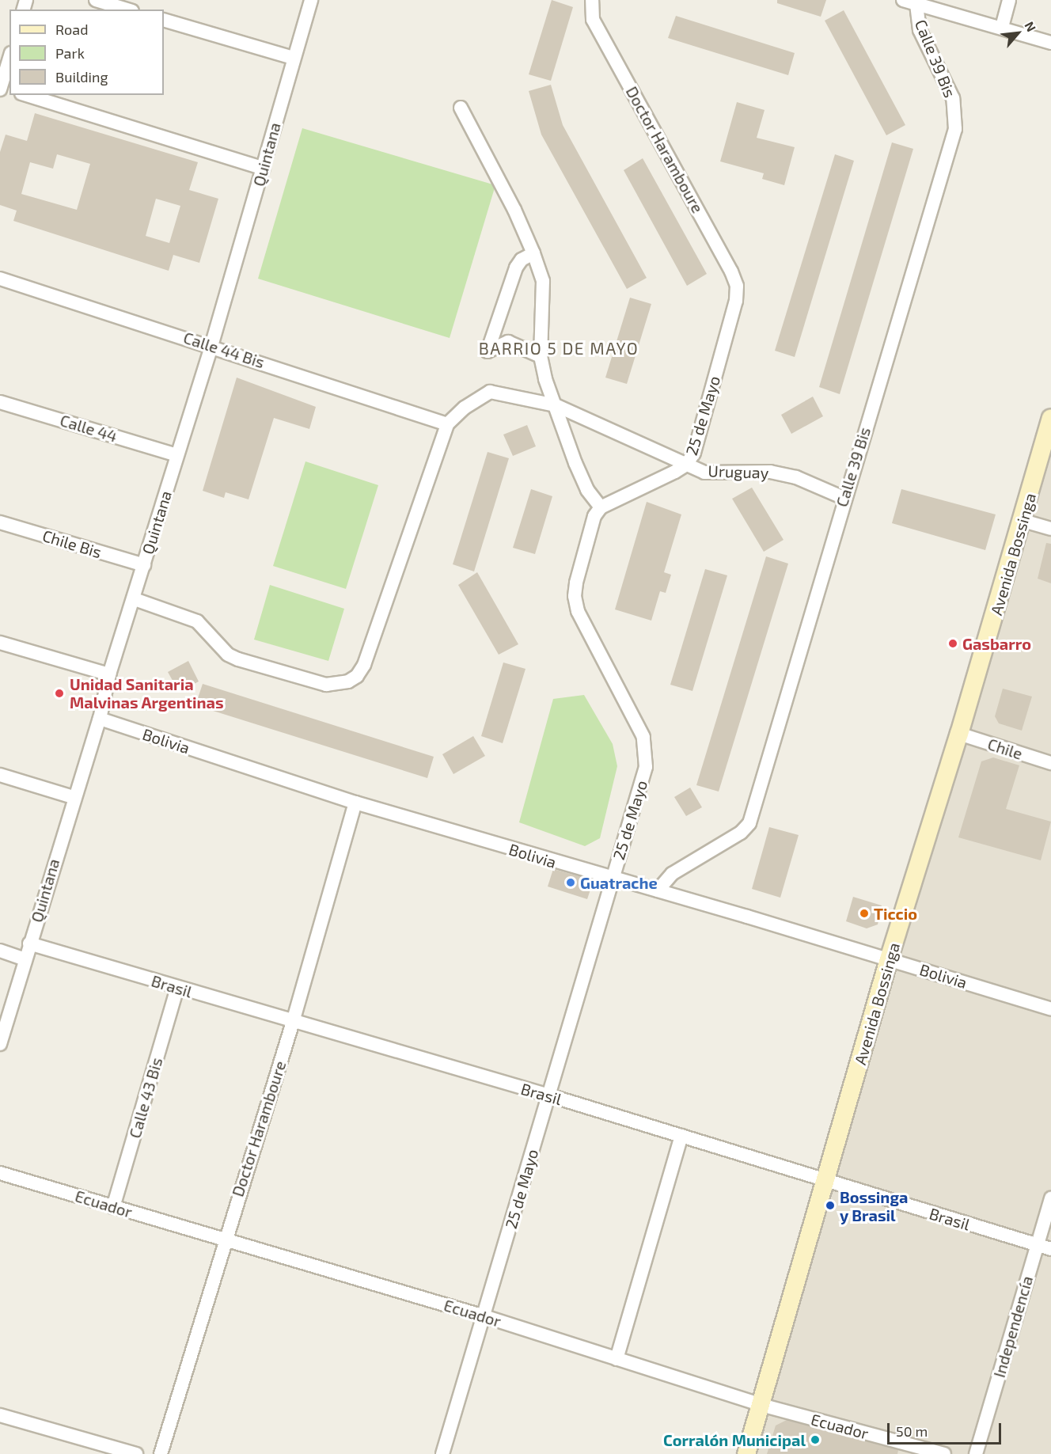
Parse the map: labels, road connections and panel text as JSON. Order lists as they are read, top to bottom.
{
  "streets": {
    "main road": ["Avenida Bossinga"],
    "street": [
      "Calle 39 Bis",
      "Doctor Haramboure",
      "Quintana",
      "Calle 44 Bis",
      "25 de Mayo",
      "Calle 44",
      "Uruguay",
      "Chile Bis",
      "Bolivia",
      "Chile",
      "Brasil",
      "Calle 43 Bis",
      "Ecuador",
      "Independencía"
    ]
  },
  "crossings": [
    ["Calle 39 Bis", "Uruguay"],
    ["Calle 39 Bis", "Bolivia"],
    ["Doctor Haramboure", "25 de Mayo"],
    ["Doctor Haramboure", "Bolivia"],
    ["Doctor Haramboure", "Brasil"],
    ["Doctor Haramboure", "Ecuador"],
    ["Quintana", "Calle 44 Bis"],
    ["Quintana", "Calle 44"],
    ["Quintana", "Chile Bis"],
    ["Quintana", "Bolivia"],
    ["Quintana", "Brasil"],
    ["Calle 44 Bis", "Uruguay"],
    ["25 de Mayo", "Uruguay"],
    ["25 de Mayo", "Bolivia"],
    ["25 de Mayo", "Brasil"],
    ["25 de Mayo", "Ecuador"],
    ["Avenida Bossinga", "Bolivia"],
    ["Avenida Bossinga", "Chile"],
    ["Avenida Bossinga", "Brasil"],
    ["Avenida Bossinga", "Ecuador"],
    ["Brasil", "Calle 43 Bis"],
    ["Brasil", "Independencía"],
    ["Calle 43 Bis", "Ecuador"]
  ],
  "districts": ["BARRIO 5 DE MAYO"],
  "places": [
    "Gasbarro",
    "Unidad Sanitaria Malvinas Argentinas",
    "Guatrache",
    "Ticcio",
    "Bossinga y Brasil",
    "Corralón Municipal"
  ],
  "legend": ["Road", "Park", "Building"],
  "scale_bar": "50 m",
  "north": "top right"
}
